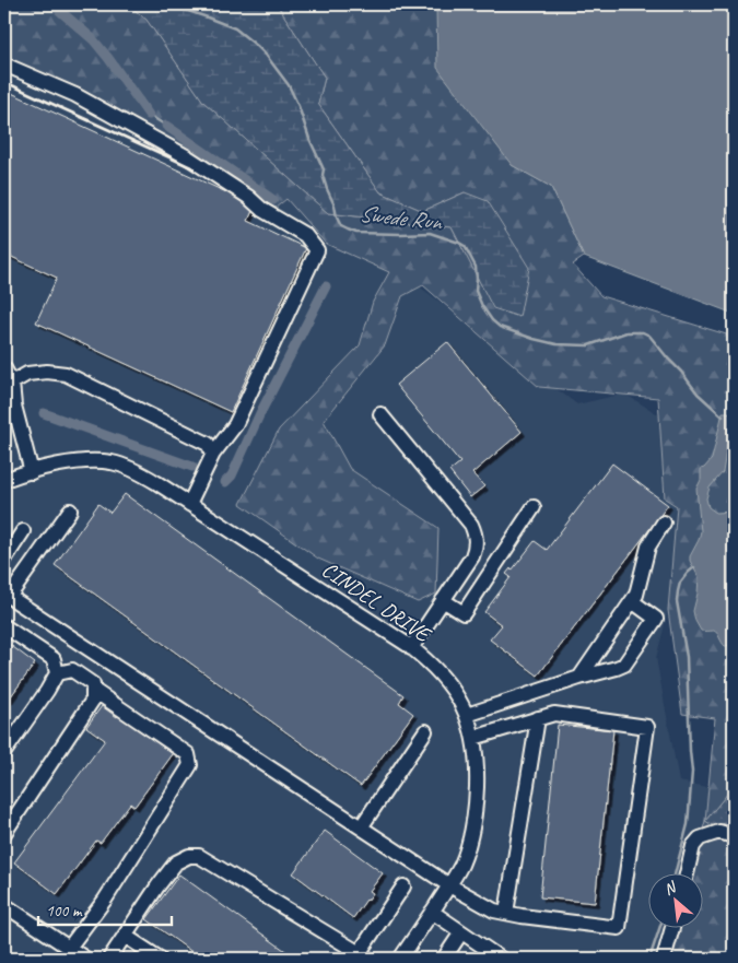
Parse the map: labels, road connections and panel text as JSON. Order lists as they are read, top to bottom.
{
  "streets": {
    "street": ["CINDEL DRIVE"]
  },
  "water": ["Swede Run"],
  "scale_bar": "100 m",
  "north": "top left"
}
